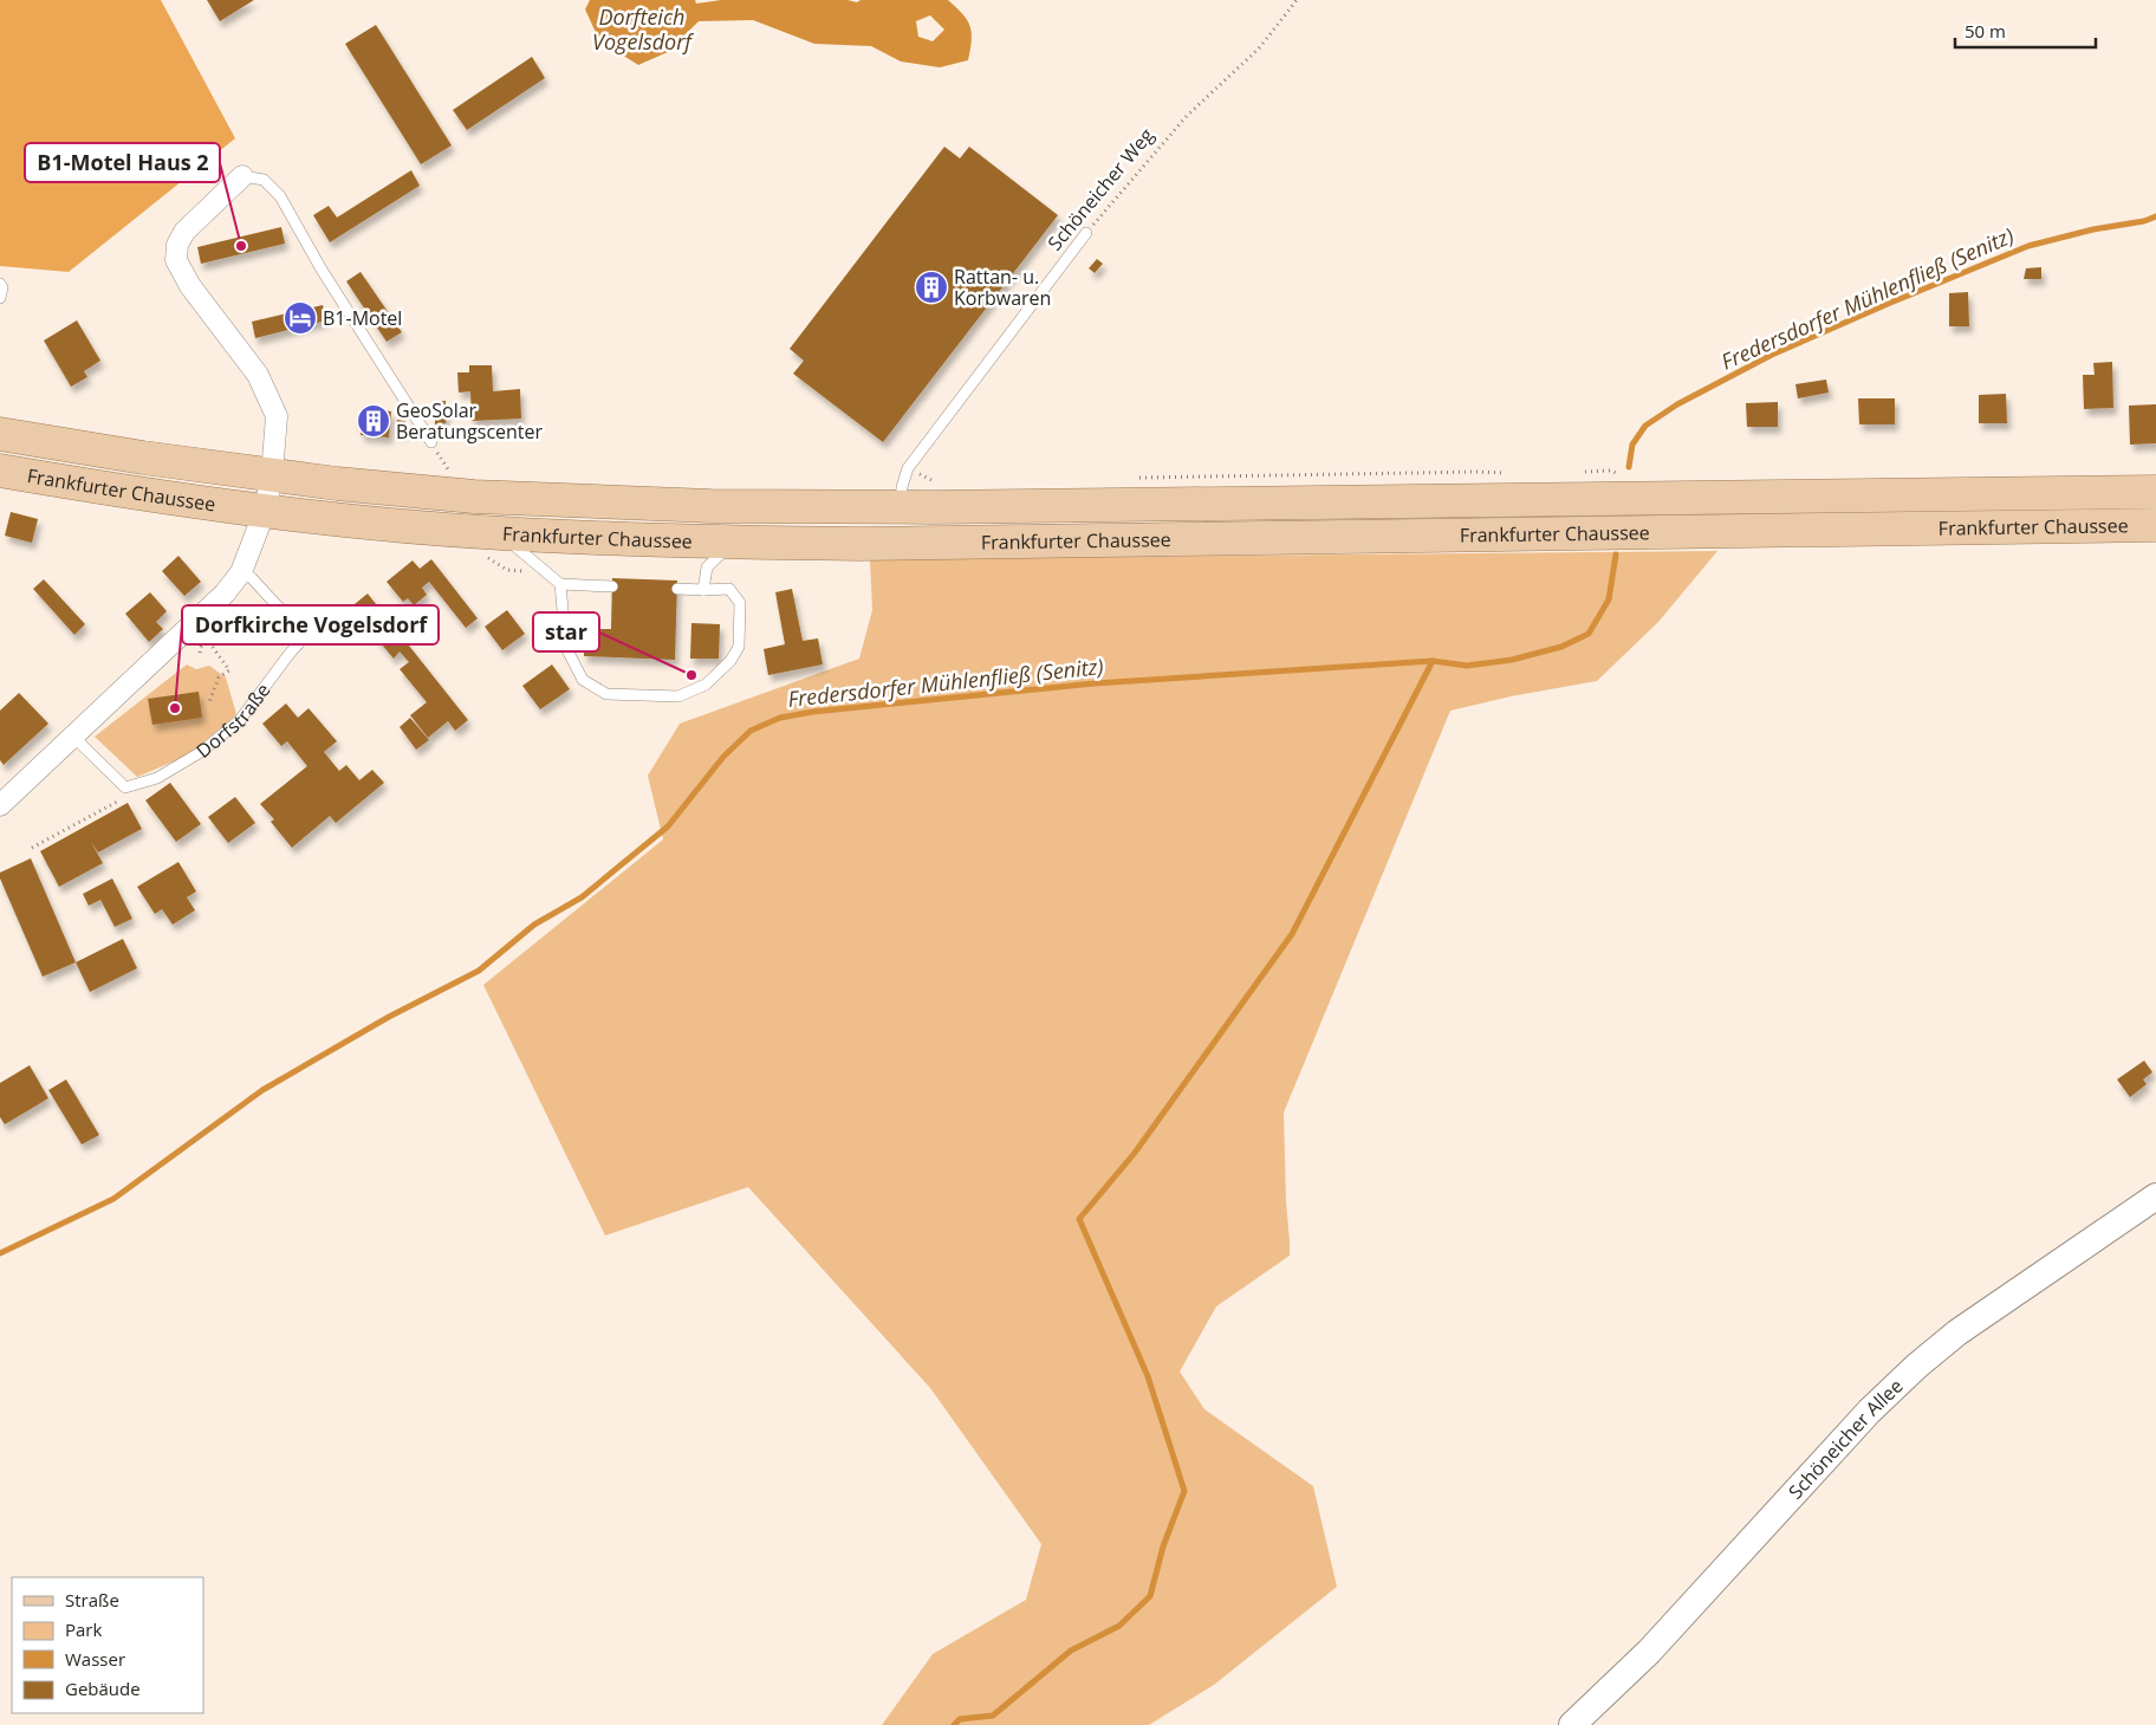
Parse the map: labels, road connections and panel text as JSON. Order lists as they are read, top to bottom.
{
  "streets": {
    "main road": ["Frankfurter Chaussee"],
    "street": ["Schöneicher Allee"],
    "lane": ["Schöneicher Weg", "Dorfstraße"]
  },
  "crossings": [
    ["Schöneicher Weg", "Frankfurter Chaussee"]
  ],
  "water": ["Dorfteich Vogelsdorf", "Fredersdorfer Mühlenfließ (Senitz)"],
  "places": {
    "other": ["B1-Motel Haus 2", "star", "Dorfkirche Vogelsdorf"],
    "building": ["Rattan- u. Korbwaren", "GeoSolar Beratungscenter"],
    "hotel": ["B1-Motel"]
  },
  "legend": [
    "Straße",
    "Park",
    "Wasser",
    "Gebäude"
  ],
  "scale_bar": "50 m"
}
